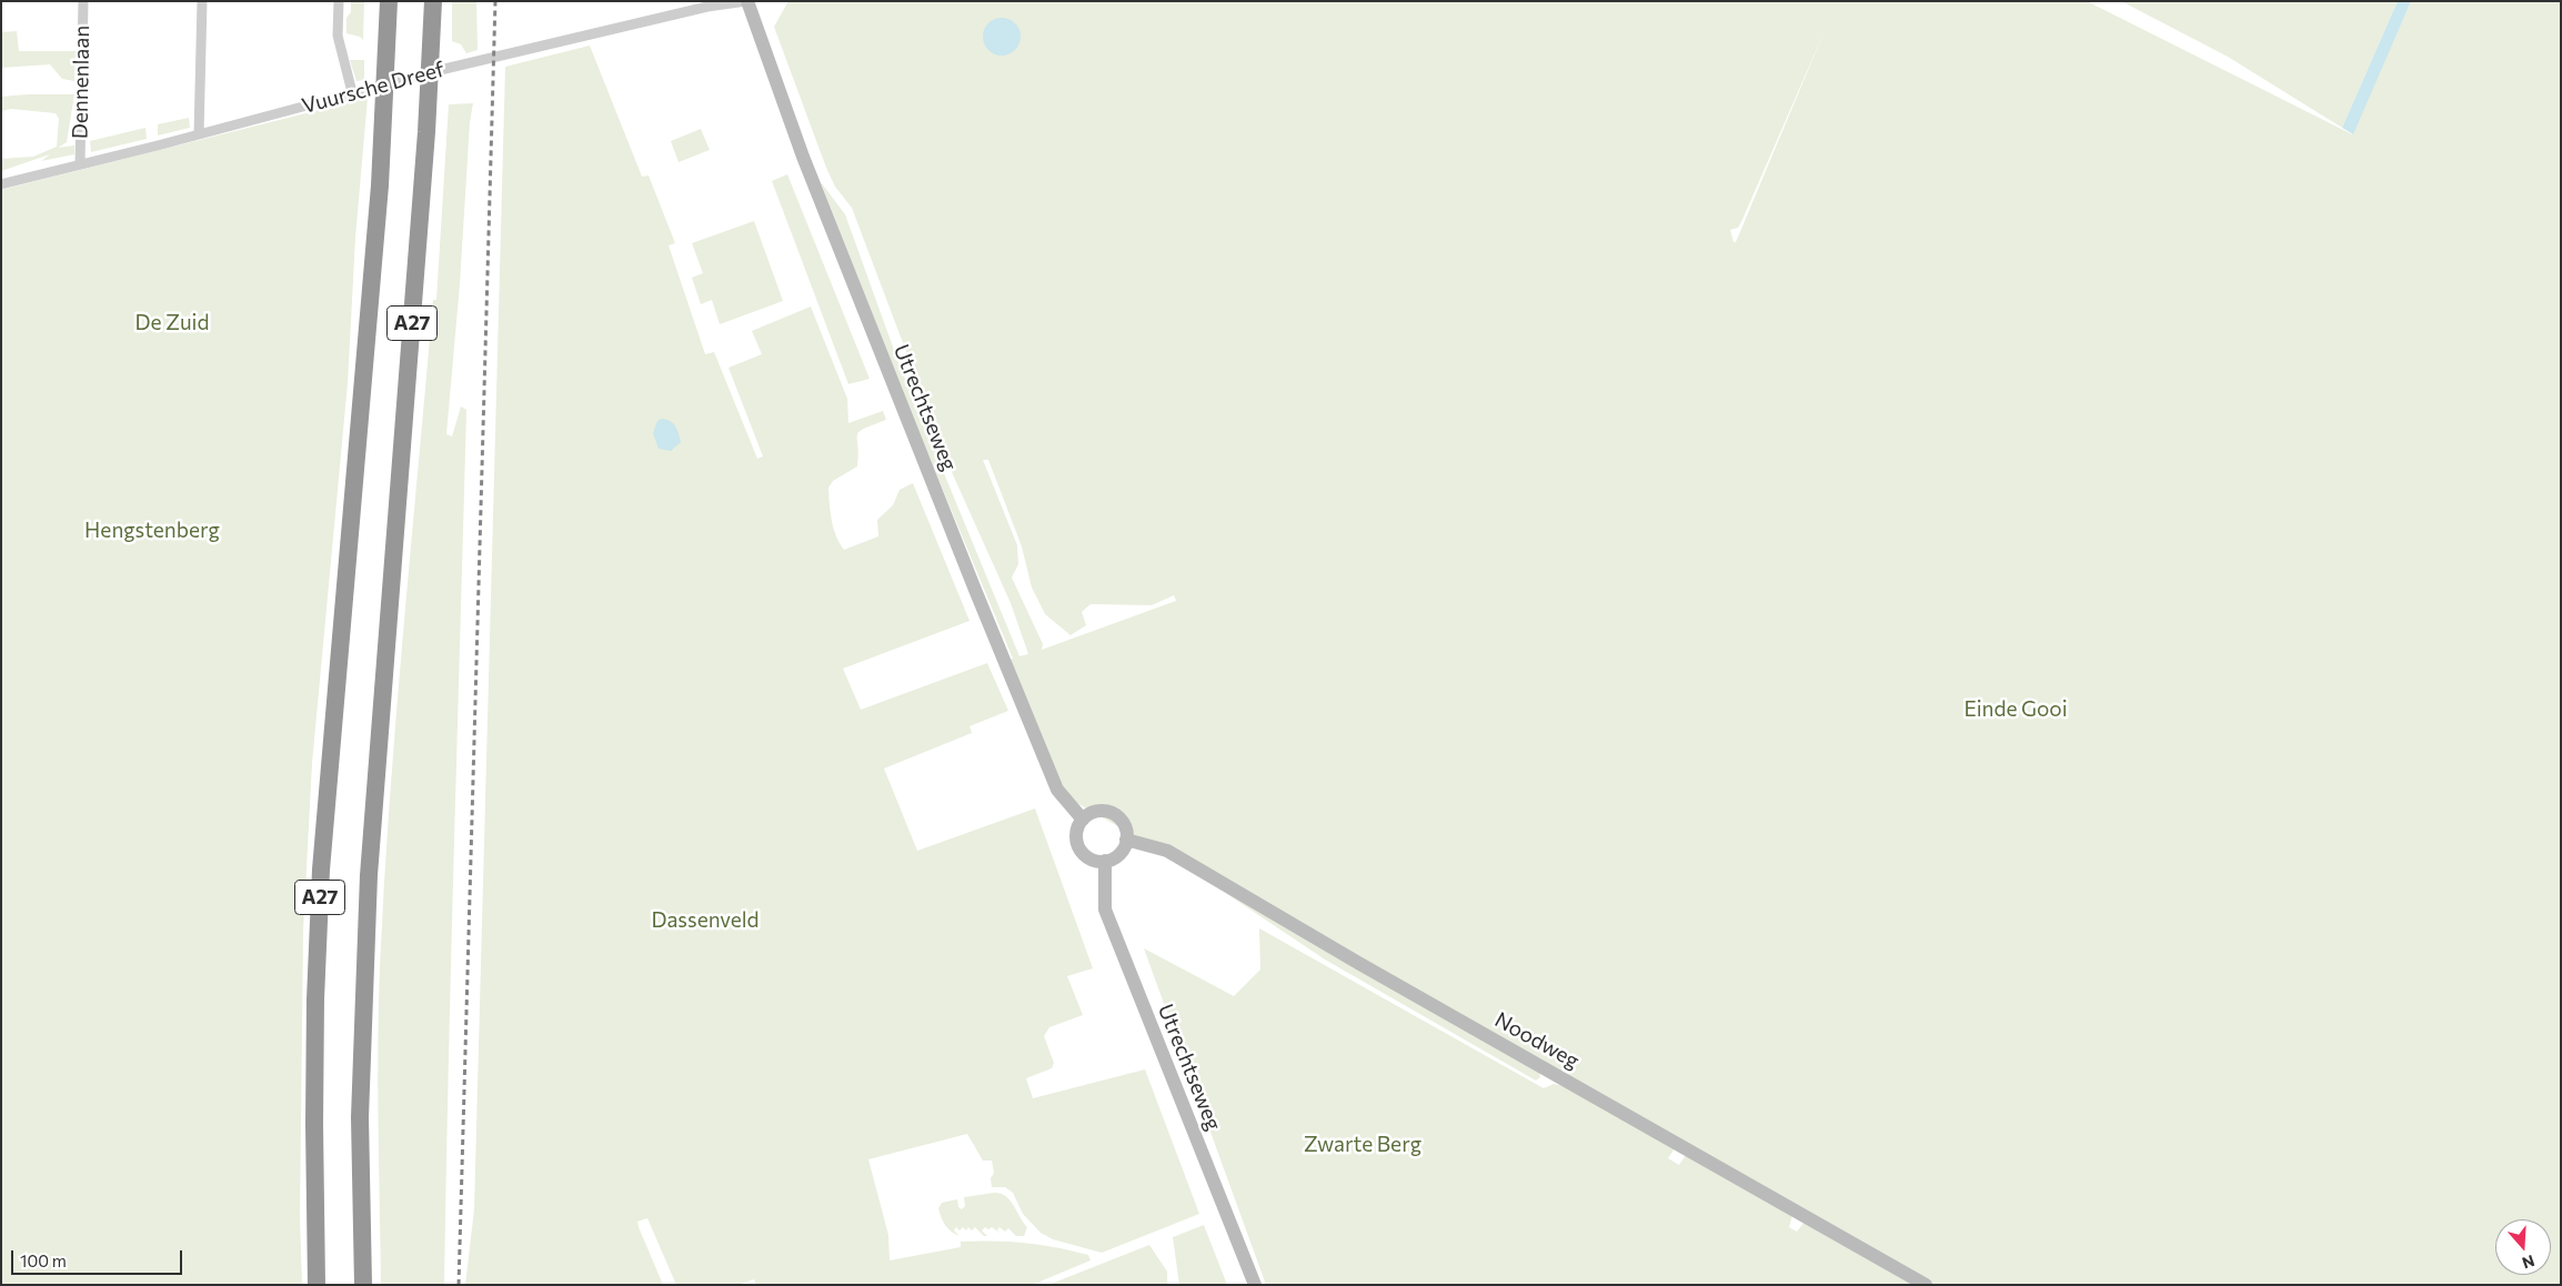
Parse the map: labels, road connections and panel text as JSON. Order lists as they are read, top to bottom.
{
  "streets": {
    "highway": ["A27"],
    "main road": ["Utrechtseweg", "Noodweg"],
    "street": ["Dennenlaan", "Vuursche Dreef"]
  },
  "crossings": [
    ["Dennenlaan", "Vuursche Dreef"],
    ["Vuursche Dreef", "Utrechtseweg"],
    ["Utrechtseweg", "Noodweg"]
  ],
  "parks": [
    "De Zuid",
    "Hengstenberg",
    "Einde Gooi",
    "Dassenveld",
    "Zwarte Berg"
  ],
  "scale_bar": "100 m",
  "north": "bottom"
}
